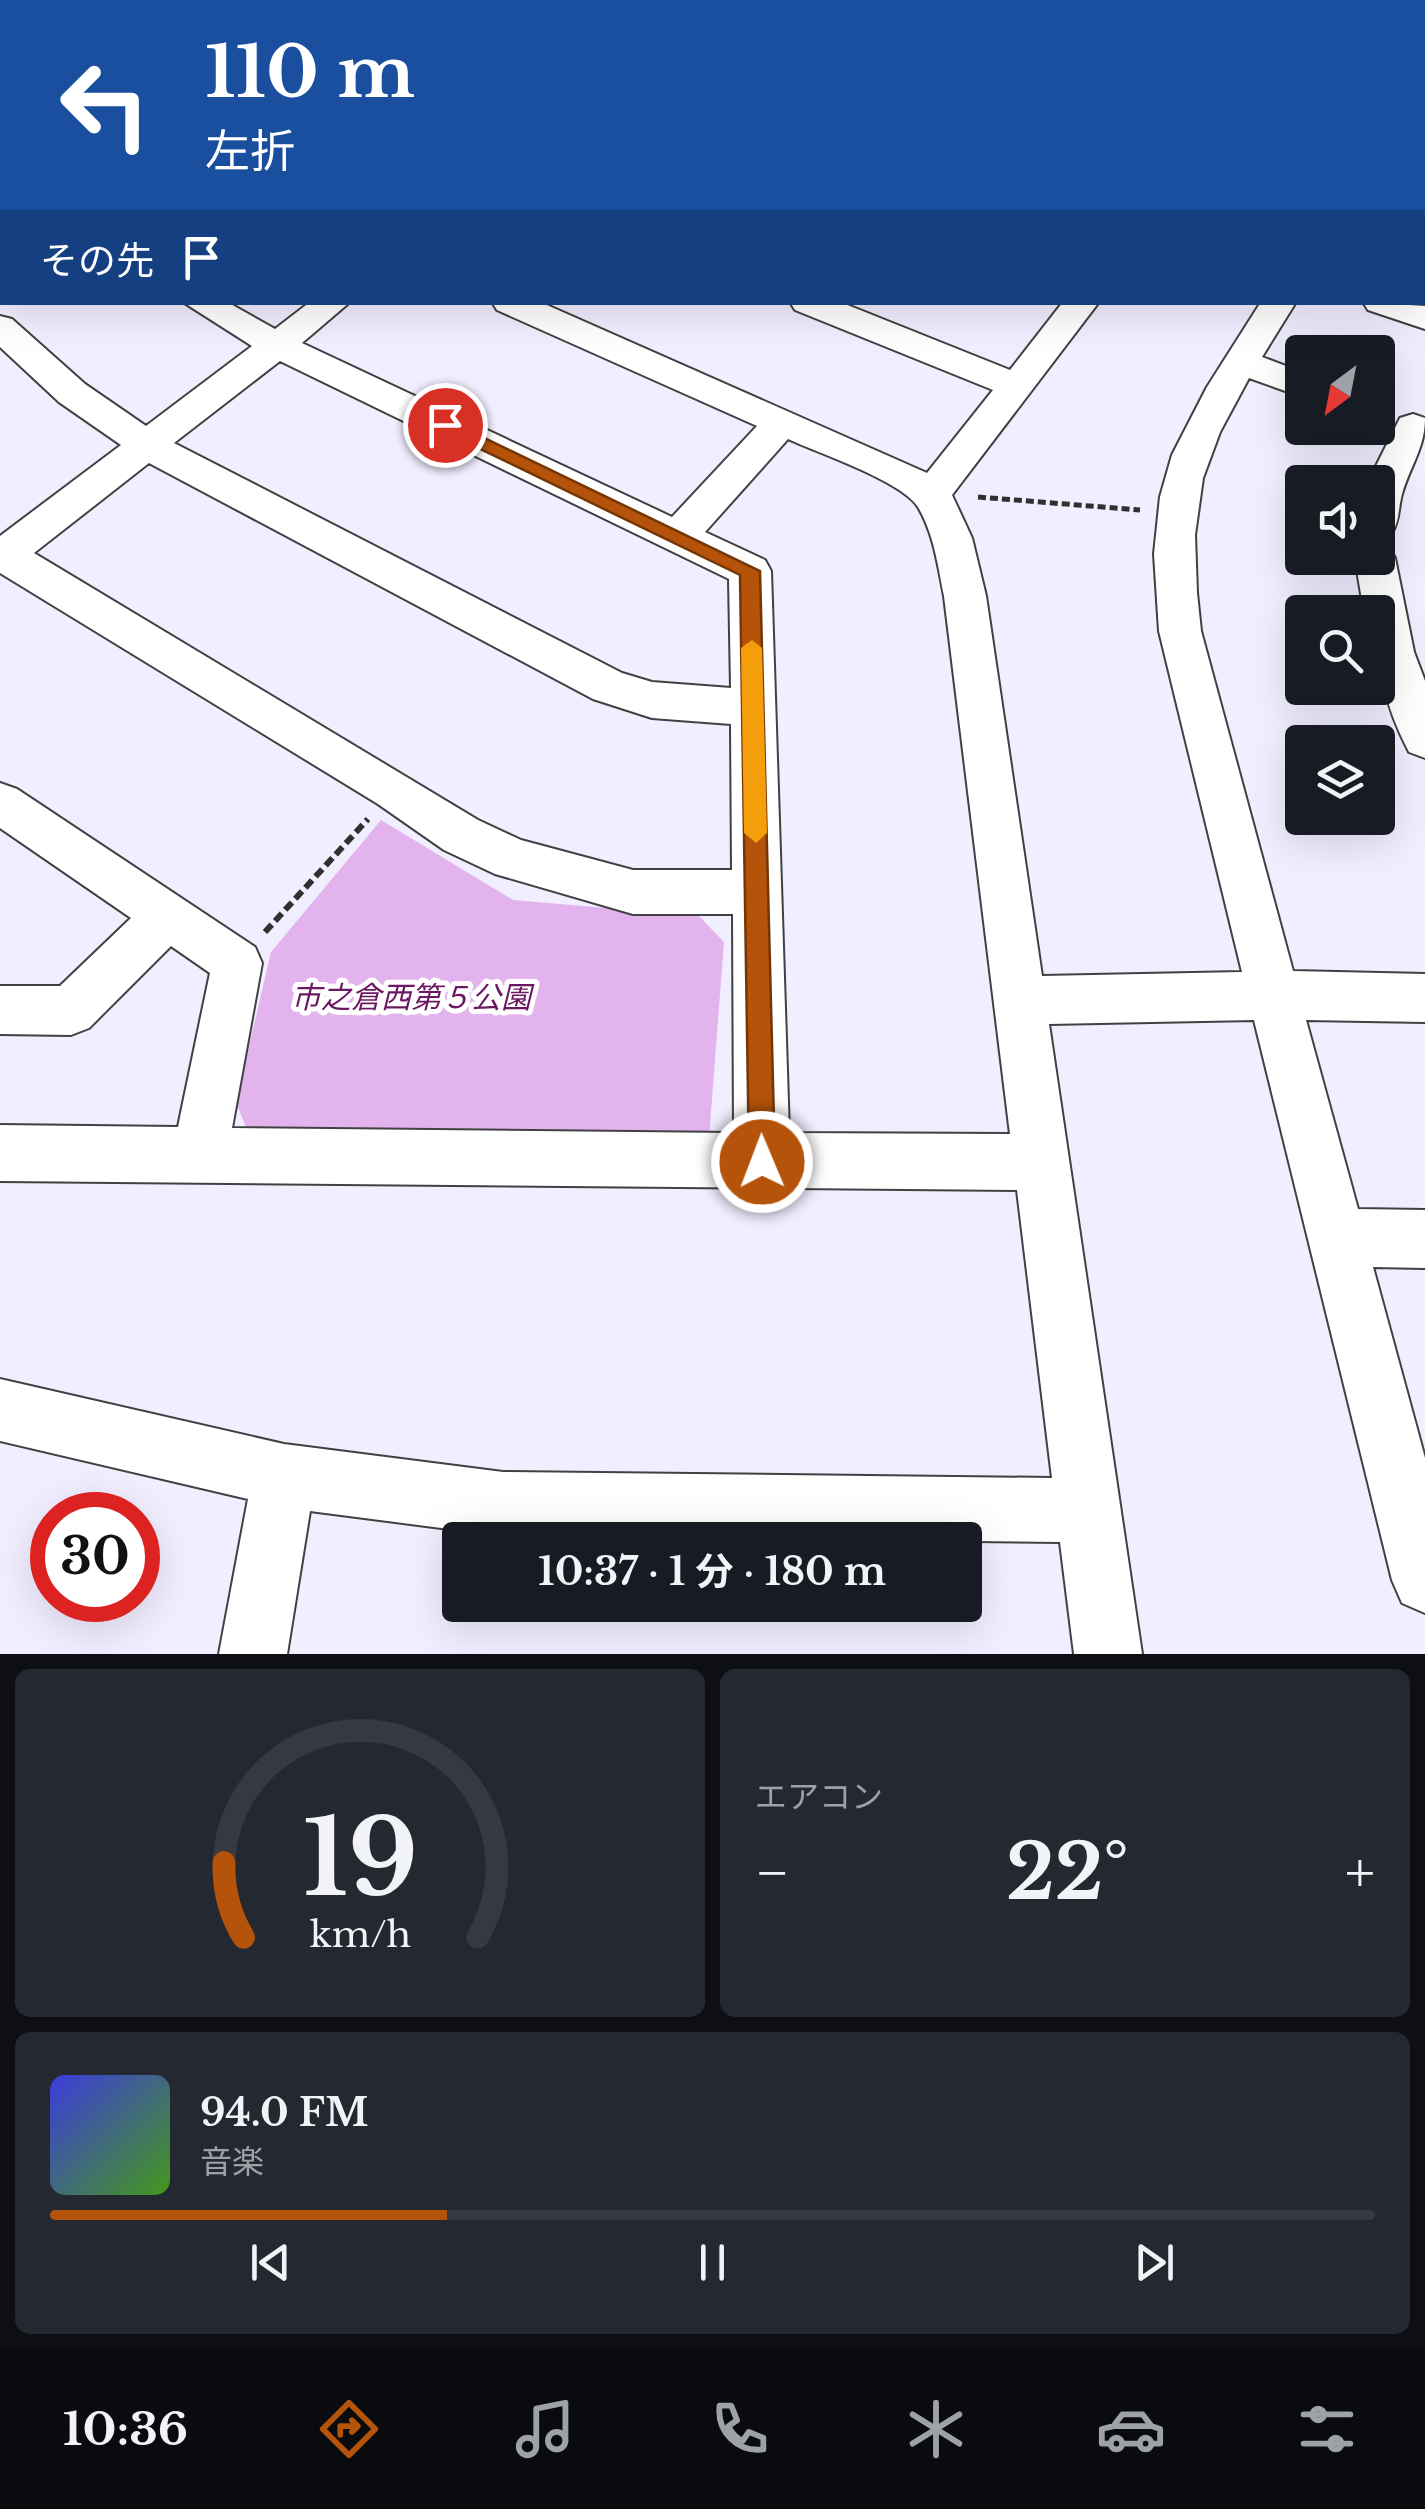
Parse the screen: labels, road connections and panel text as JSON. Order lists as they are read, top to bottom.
{
  "parks": ["市之倉西第５公園"],
  "north": "bottom left",
  "page": {
    "turn": ["110 m", "左折"],
    "then": "その先",
    "limit": "30",
    "trip": "10:37 · 1 分 · 180 m",
    "tile": "エアコン",
    "heat": ["−", "22°", "+"],
    "song": ["94.0 FM", "音楽"],
    "tabs": "10:36",
    "gauge": ["19", "km/h"]
  }
}
